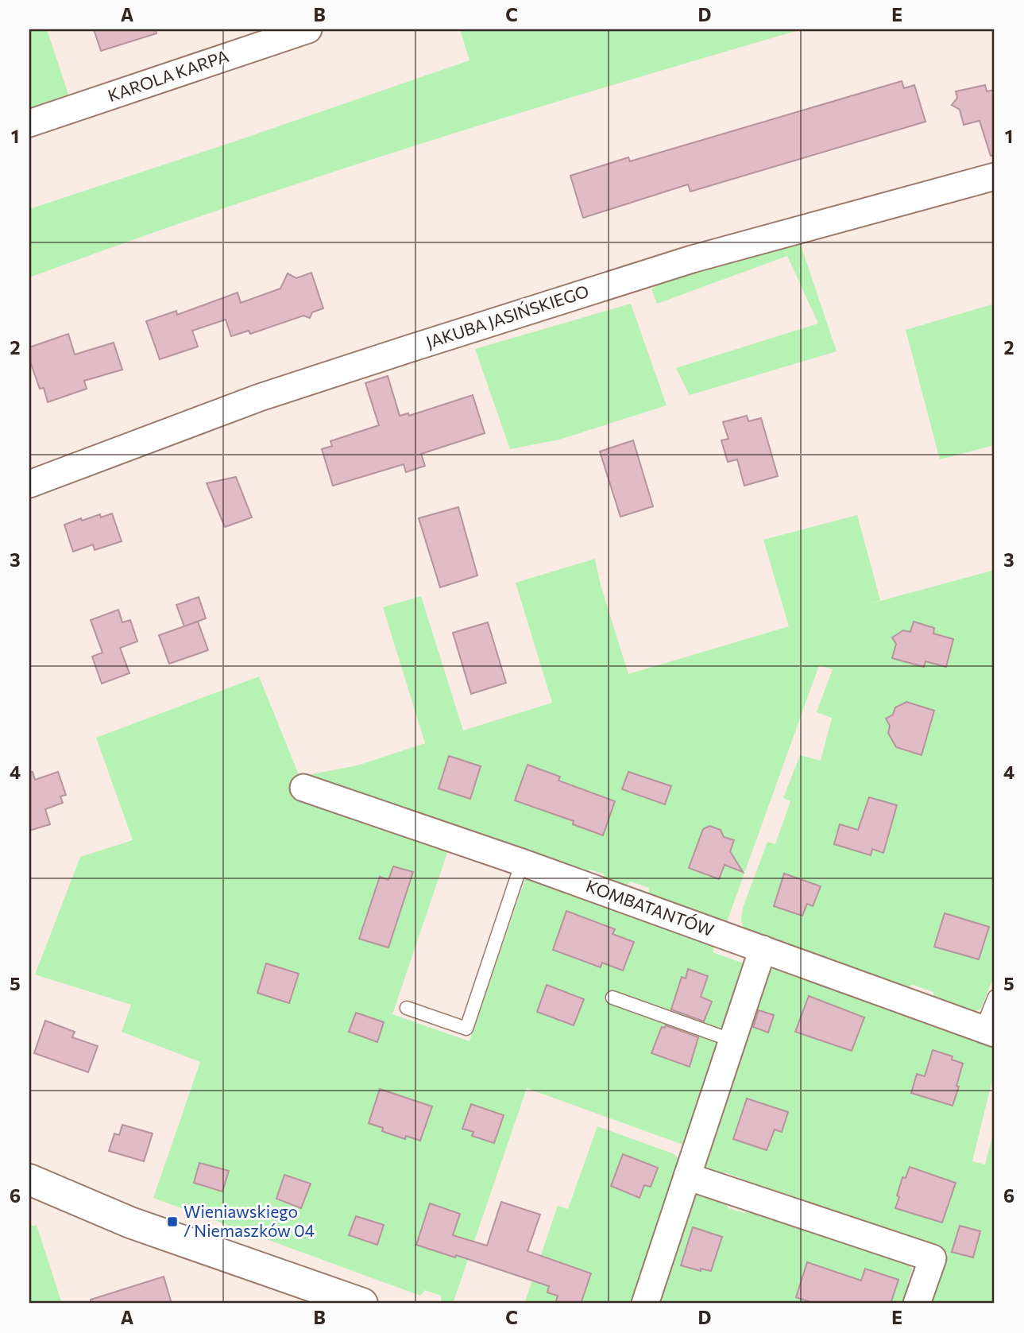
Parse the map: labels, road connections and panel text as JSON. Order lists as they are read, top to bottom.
{
  "streets": {
    "street": ["KAROLA KARPA", "JAKUBA JASIŃSKIEGO", "KOMBATANTÓW"]
  },
  "places": {
    "transit": ["Wieniawskiego / Niemaszków 04"]
  },
  "grid": {
    "columns": [
      "A",
      "B",
      "C",
      "D",
      "E"
    ],
    "rows": [
      "1",
      "2",
      "3",
      "4",
      "5",
      "6"
    ]
  }
}
